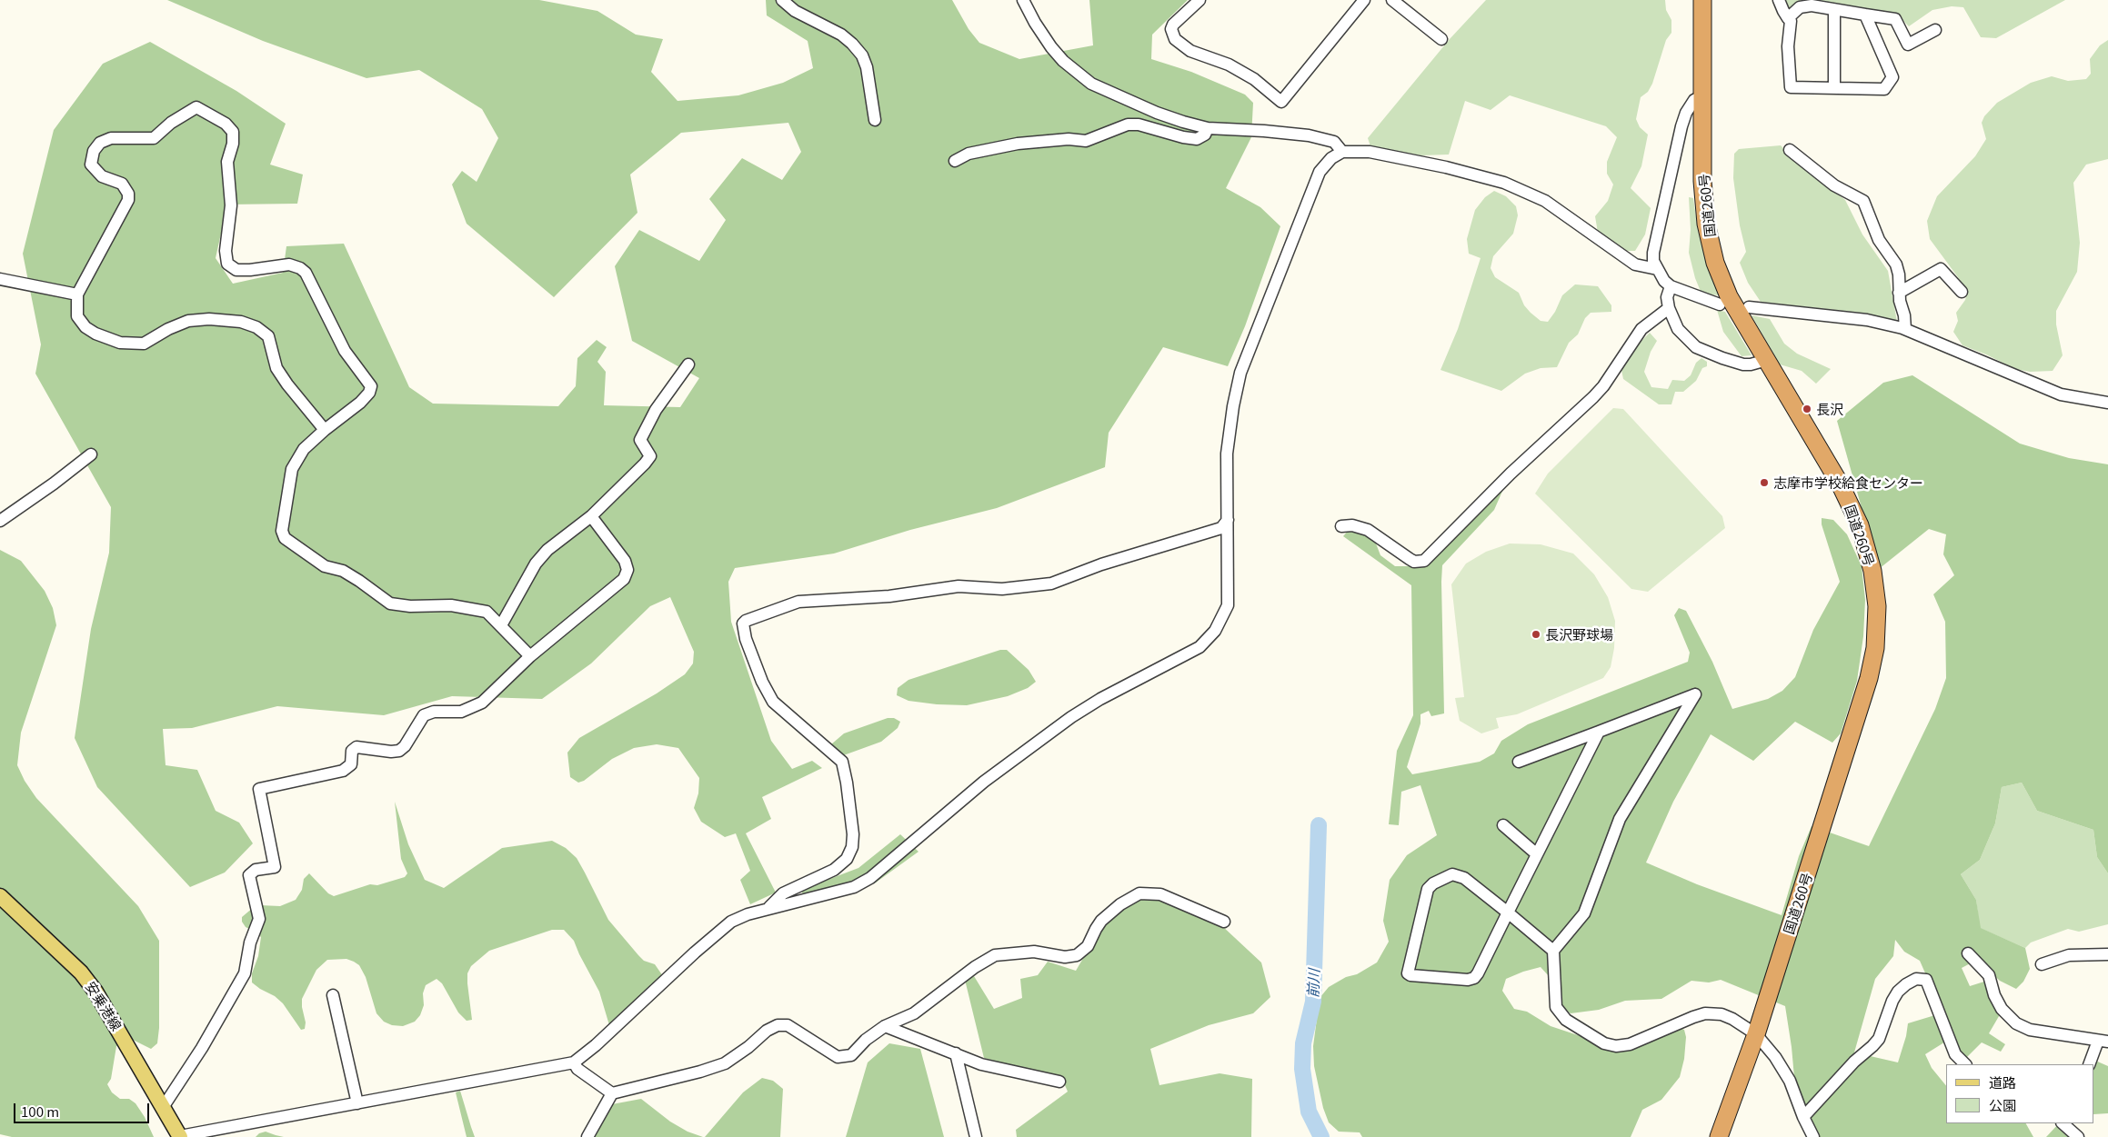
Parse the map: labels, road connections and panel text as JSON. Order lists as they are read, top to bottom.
{
  "streets": {
    "highway": ["国道260号"],
    "main road": ["安乗港線"]
  },
  "water": ["前川"],
  "places": ["長沢", "志摩市学校給食センター", "長沢野球場"],
  "legend": ["道路", "公園"],
  "scale_bar": "100 m"
}
